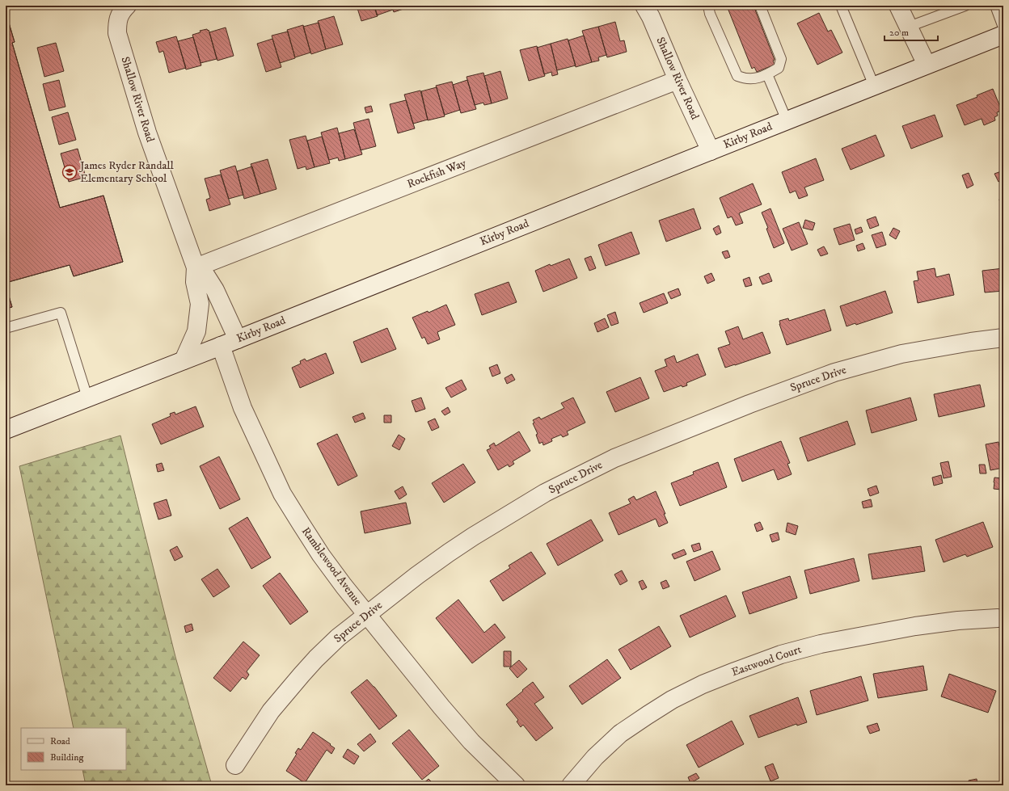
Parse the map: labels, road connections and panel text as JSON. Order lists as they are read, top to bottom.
{
  "streets": {
    "street": [
      "Shallow River Road",
      "Kirby Road",
      "Rockfish Way",
      "Spruce Drive",
      "Ramblewood Avenue",
      "Eastwood Court"
    ]
  },
  "crossings": [
    ["Shallow River Road", "Kirby Road"],
    ["Shallow River Road", "Rockfish Way"],
    ["Kirby Road", "Ramblewood Avenue"],
    ["Spruce Drive", "Ramblewood Avenue"]
  ],
  "places": {
    "school or university": ["James Ryder Randall Elementary School"]
  },
  "legend": ["Road", "Building"],
  "scale_bar": "20 m"
}
